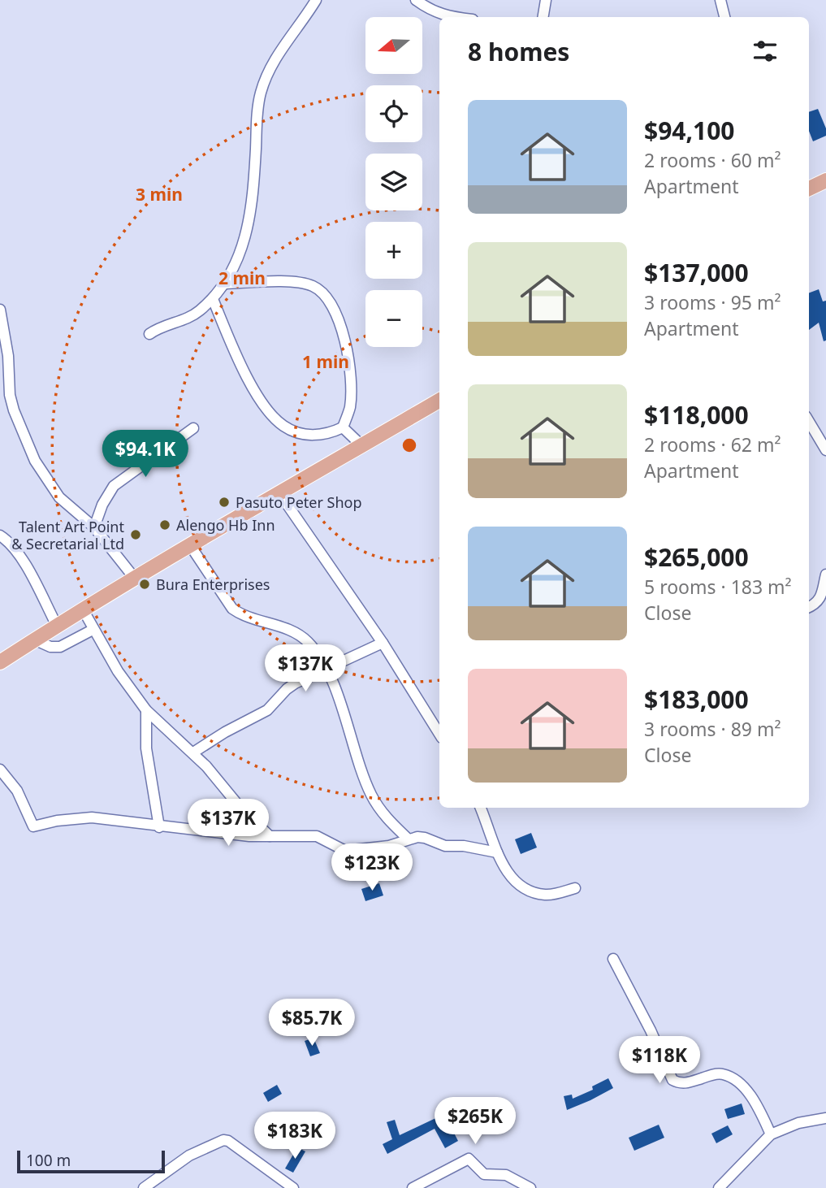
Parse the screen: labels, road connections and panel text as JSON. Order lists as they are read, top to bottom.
{
  "places": [
    "Pasuto Peter Shop",
    "Alengo Hb Inn",
    "Talent Art Point & Secretarial Ltd",
    "Bura Enterprises"
  ],
  "scale_bar": "100 m",
  "north": "left",
  "page": {
    "map_buttons": ["+", "−"],
    "heading": "8 homes",
    "list": [
      {
        "name": "$94,100",
        "note": "2 rooms · 60 m² · Apartment"
      },
      {
        "name": "$137,000",
        "note": "3 rooms · 95 m² · Apartment"
      },
      {
        "name": "$118,000",
        "note": "2 rooms · 62 m² · Apartment"
      },
      {
        "name": "$265,000",
        "note": "5 rooms · 183 m² · Close"
      },
      {
        "name": "$183,000",
        "note": "3 rooms · 89 m² · Close"
      }
    ],
    "price": [
      "$94.1K",
      "$137K",
      "$137K",
      "$123K",
      "$85.7K",
      "$118K",
      "$265K",
      "$183K"
    ],
    "scale": "100 m"
  },
  "rings": ["3 min", "2 min", "1 min"]
}
